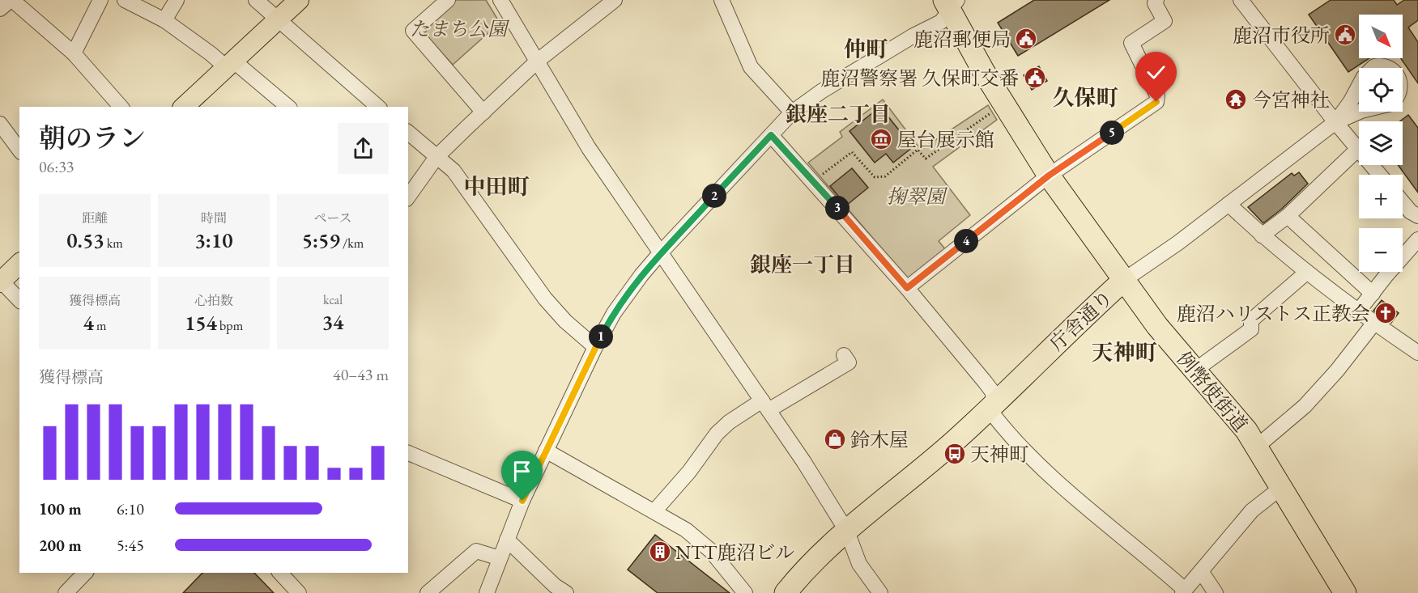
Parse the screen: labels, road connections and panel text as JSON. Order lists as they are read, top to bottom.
{
  "streets": {
    "highway": ["庁舎通り", "例幣使街道"]
  },
  "crossings": [
    ["庁舎通り", "例幣使街道"]
  ],
  "districts": [
    "仲町",
    "久保町",
    "銀座二丁目",
    "中田町",
    "銀座一丁目",
    "天神町"
  ],
  "parks": ["たまち公園", "掬翠園"],
  "places": {
    "public building": ["鹿沼市役所", "鹿沼郵便局", "鹿沼警察署 久保町交番"],
    "temple": ["今宮神社"],
    "museum": ["屋台展示館"],
    "church": ["鹿沼ハリストス正教会"],
    "shop": ["鈴木屋"],
    "bus stop": ["天神町"],
    "building": ["NTT鹿沼ビル"]
  },
  "north": "bottom right",
  "page": {
    "map_buttons": ["+", "−"],
    "heading": ["朝のラン", "06:33"],
    "pins": [
      "5",
      "2",
      "3",
      "4",
      "1"
    ],
    "stats": [
      ["距離", "0.53 km"],
      ["時間", "3:10"],
      ["ペース", "5:59 /km"],
      ["獲得標高", "4 m"],
      ["心拍数", "154 bpm"],
      ["kcal", "34"]
    ],
    "chart": ["獲得標高", "40–43 m"],
    "list": [
      {
        "name": "100 m",
        "note": "6:10"
      },
      {
        "name": "200 m",
        "note": "5:45"
      }
    ]
  }
}
